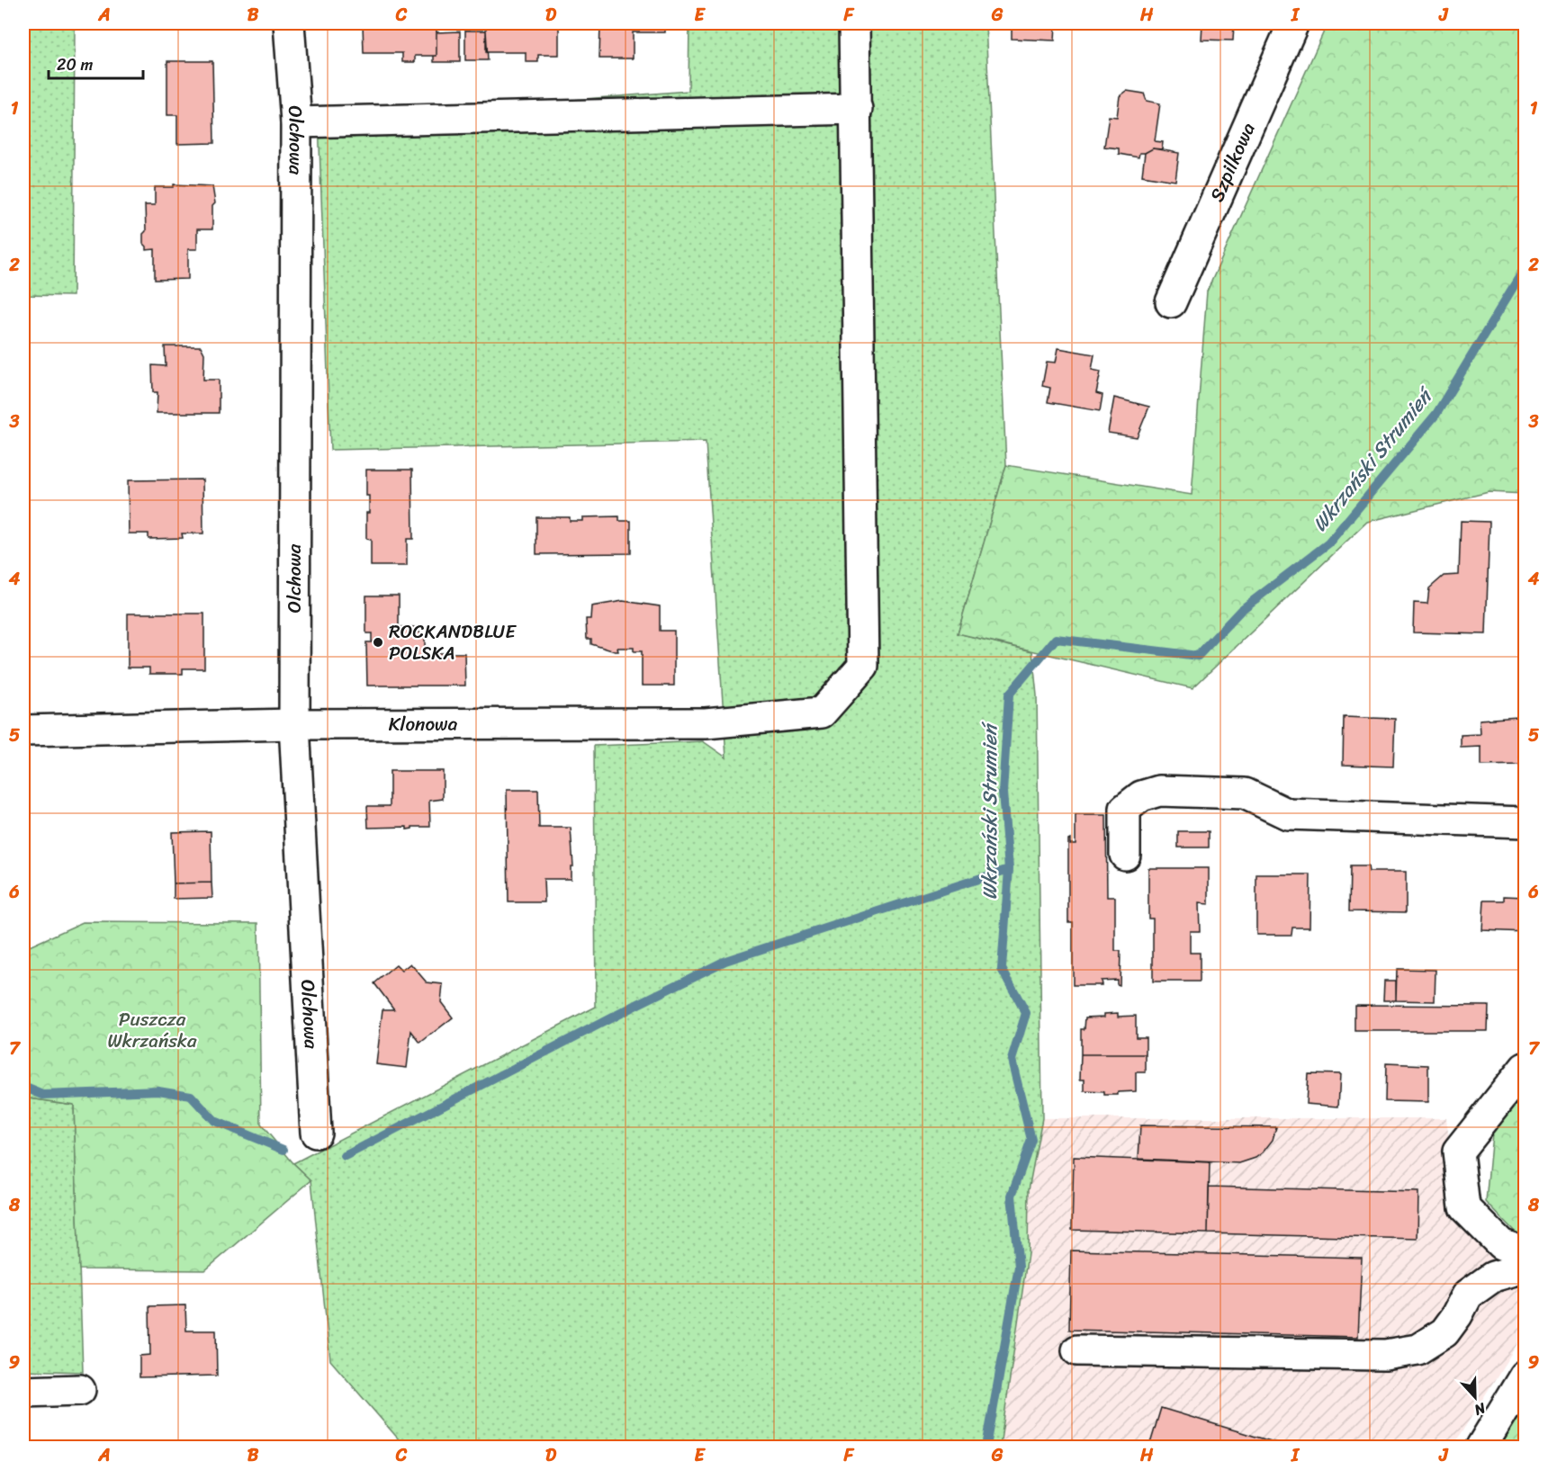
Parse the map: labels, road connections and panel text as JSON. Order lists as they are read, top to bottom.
{
  "streets": {
    "street": ["Olchowa", "Szpilkowa", "Klonowa"]
  },
  "crossings": [
    ["Olchowa", "Klonowa"]
  ],
  "water": ["Wkrzański Strumień"],
  "parks": ["Puszcza Wkrzańska"],
  "places": ["ROCKANDBLUE POLSKA"],
  "scale_bar": "20 m",
  "north": "bottom",
  "grid": {
    "columns": [
      "A",
      "B",
      "C",
      "D",
      "E",
      "F",
      "G",
      "H",
      "I",
      "J"
    ],
    "rows": [
      "1",
      "2",
      "3",
      "4",
      "5",
      "6",
      "7",
      "8",
      "9"
    ]
  }
}
